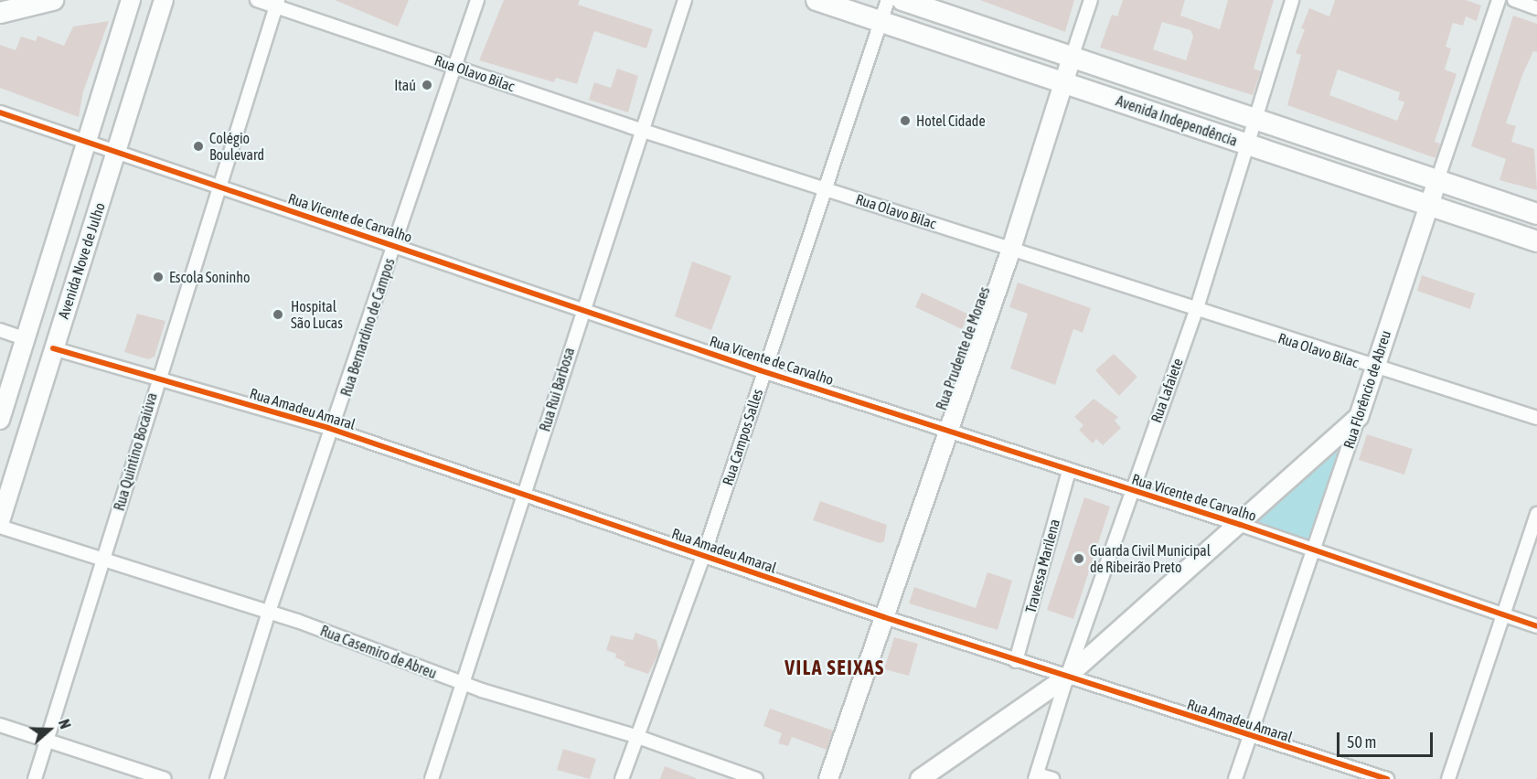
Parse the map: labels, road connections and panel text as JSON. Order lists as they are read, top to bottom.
{
  "streets": {
    "main road": [
      "Avenida Independência",
      "Avenida Nove de Julho",
      "Rua Prudente de Moraes",
      "Rua Florêncio de Abreu"
    ],
    "street": [
      "Rua Olavo Bilac",
      "Rua Vicente de Carvalho",
      "Rua Bernardino de Campos",
      "Rua Rui Barbosa",
      "Rua Lafaiete",
      "Rua Amadeu Amaral",
      "Rua Campos Salles",
      "Rua Quintino Bocaiúva",
      "Travessa Marilena",
      "Rua Casemiro de Abreu"
    ]
  },
  "crossings": [
    ["Rua Olavo Bilac", "Rua Bernardino de Campos"],
    ["Rua Olavo Bilac", "Rua Prudente de Moraes"],
    ["Rua Olavo Bilac", "Rua Rui Barbosa"],
    ["Rua Olavo Bilac", "Rua Florêncio de Abreu"],
    ["Rua Olavo Bilac", "Rua Lafaiete"],
    ["Rua Olavo Bilac", "Rua Campos Salles"],
    ["Rua Olavo Bilac", "Rua Quintino Bocaiúva"],
    ["Avenida Independência", "Rua Prudente de Moraes"],
    ["Avenida Independência", "Rua Florêncio de Abreu"],
    ["Avenida Independência", "Rua Lafaiete"],
    ["Avenida Independência", "Rua Campos Salles"],
    ["Rua Vicente de Carvalho", "Avenida Nove de Julho"],
    ["Rua Vicente de Carvalho", "Rua Bernardino de Campos"],
    ["Rua Vicente de Carvalho", "Rua Prudente de Moraes"],
    ["Rua Vicente de Carvalho", "Rua Rui Barbosa"],
    ["Rua Vicente de Carvalho", "Rua Florêncio de Abreu"],
    ["Rua Vicente de Carvalho", "Rua Lafaiete"],
    ["Rua Vicente de Carvalho", "Rua Campos Salles"],
    ["Rua Vicente de Carvalho", "Rua Quintino Bocaiúva"],
    ["Rua Vicente de Carvalho", "Travessa Marilena"],
    ["Avenida Nove de Julho", "Rua Amadeu Amaral"],
    ["Rua Bernardino de Campos", "Rua Amadeu Amaral"],
    ["Rua Bernardino de Campos", "Rua Casemiro de Abreu"],
    ["Rua Prudente de Moraes", "Rua Amadeu Amaral"],
    ["Rua Rui Barbosa", "Rua Amadeu Amaral"],
    ["Rua Rui Barbosa", "Rua Casemiro de Abreu"],
    ["Rua Florêncio de Abreu", "Rua Amadeu Amaral"],
    ["Rua Lafaiete", "Rua Amadeu Amaral"],
    ["Rua Amadeu Amaral", "Rua Campos Salles"],
    ["Rua Amadeu Amaral", "Rua Quintino Bocaiúva"],
    ["Rua Amadeu Amaral", "Travessa Marilena"],
    ["Rua Campos Salles", "Rua Casemiro de Abreu"],
    ["Rua Quintino Bocaiúva", "Rua Casemiro de Abreu"]
  ],
  "districts": ["VILA SEIXAS"],
  "places": [
    "Itaú",
    "Hotel Cidade",
    "Colégio Boulevard",
    "Escola Soninho",
    "Hospital São Lucas",
    "Guarda Civil Municipal de Ribeirão Preto"
  ],
  "scale_bar": "50 m",
  "north": "right"
}
